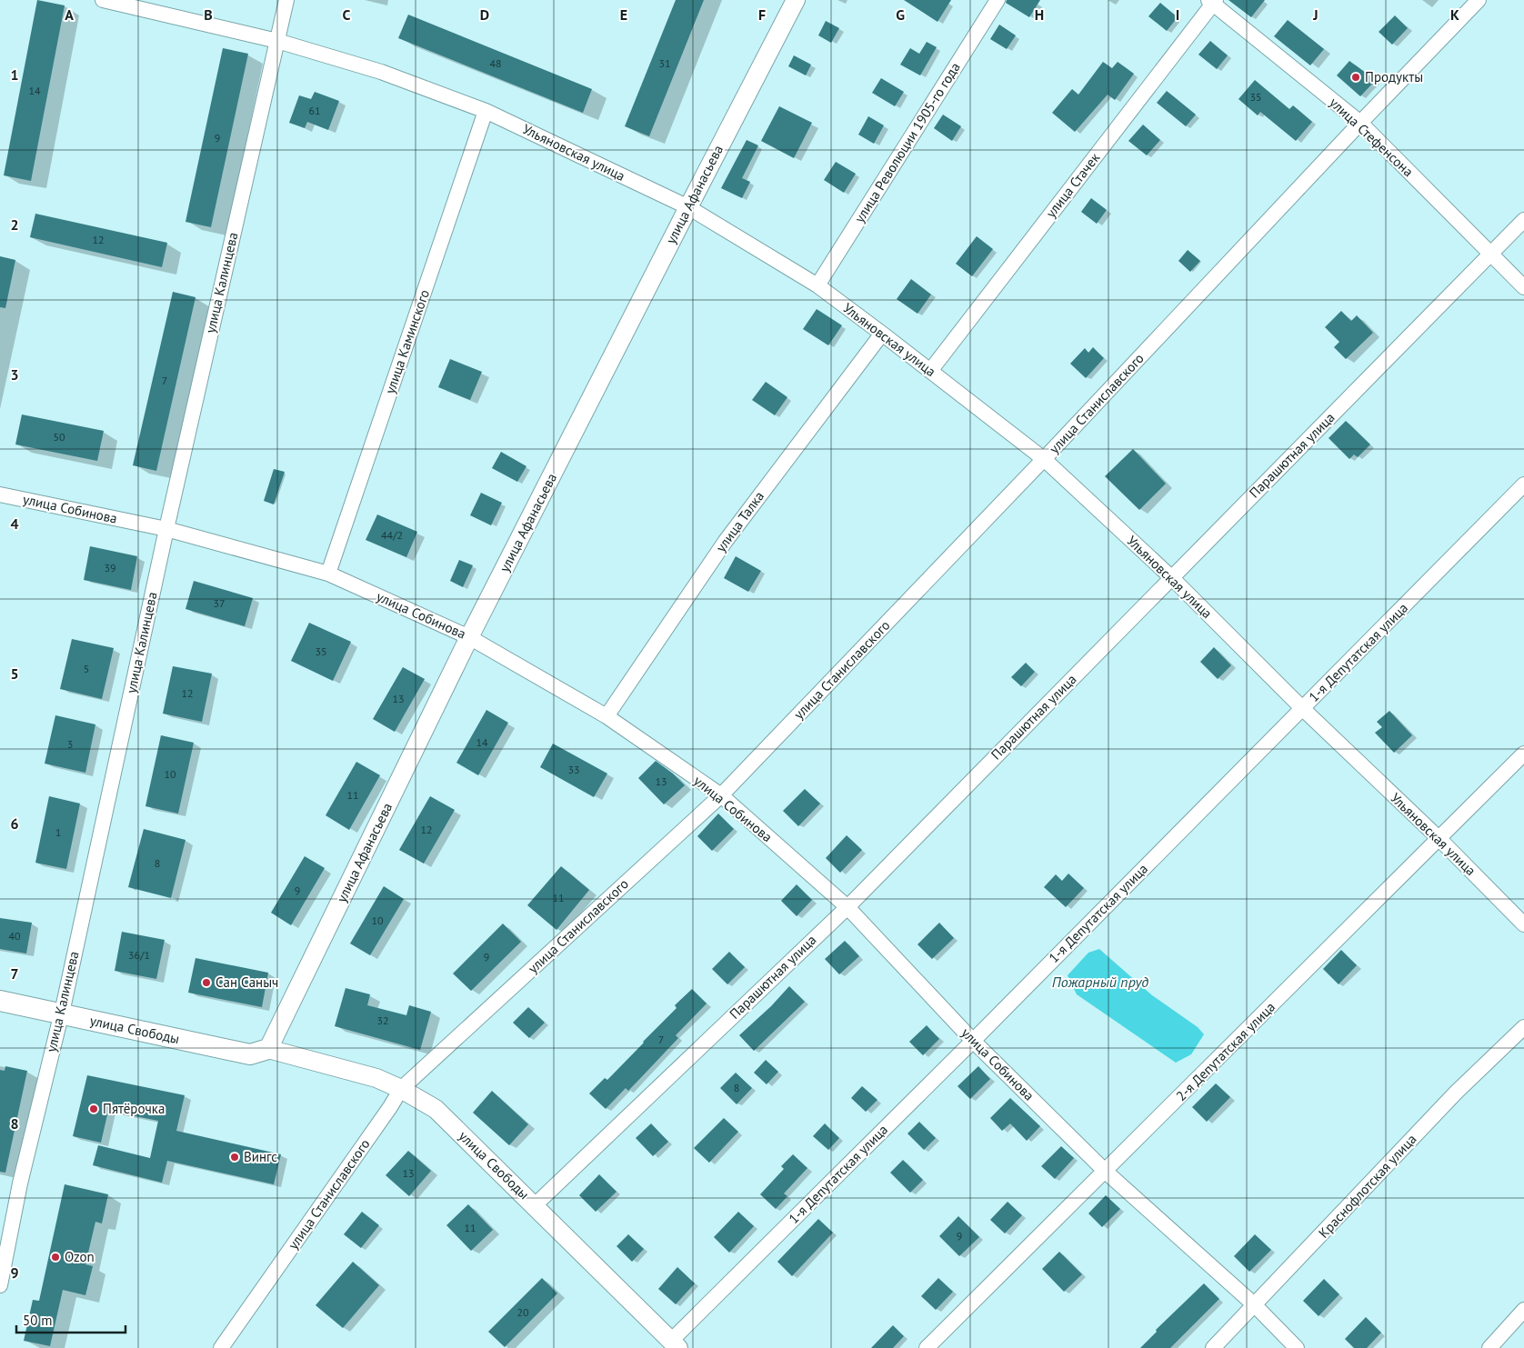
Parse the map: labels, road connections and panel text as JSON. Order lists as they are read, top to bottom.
{
  "streets": {
    "main road": ["улица Свободы"],
    "street": [
      "улица Стефенсона",
      "улица Революции 1905-го года",
      "Ульяновская улица",
      "улица Стачек",
      "улица Афанасьева",
      "улица Калинцева",
      "улица Каминского",
      "улица Станиславского",
      "Парашютная улица",
      "улица Собинова",
      "улица Талка",
      "1-я Депутатская улица",
      "2-я Депутатская улица",
      "Краснофлотская улица"
    ]
  },
  "crossings": [
    ["улица Стефенсона", "улица Стачек"],
    ["улица Стефенсона", "улица Станиславского"],
    ["улица Стефенсона", "Парашютная улица"],
    ["улица Революции 1905-го года", "Ульяновская улица"],
    ["Ульяновская улица", "улица Стачек"],
    ["Ульяновская улица", "улица Афанасьева"],
    ["Ульяновская улица", "улица Калинцева"],
    ["Ульяновская улица", "улица Каминского"],
    ["Ульяновская улица", "улица Станиславского"],
    ["Ульяновская улица", "Парашютная улица"],
    ["Ульяновская улица", "улица Талка"],
    ["Ульяновская улица", "1-я Депутатская улица"],
    ["Ульяновская улица", "2-я Депутатская улица"],
    ["улица Афанасьева", "улица Собинова"],
    ["улица Афанасьева", "улица Свободы"],
    ["улица Калинцева", "улица Собинова"],
    ["улица Калинцева", "улица Свободы"],
    ["улица Каминского", "улица Собинова"],
    ["улица Станиславского", "улица Собинова"],
    ["улица Станиславского", "улица Свободы"],
    ["Парашютная улица", "улица Собинова"],
    ["Парашютная улица", "улица Свободы"],
    ["улица Собинова", "улица Талка"],
    ["улица Собинова", "1-я Депутатская улица"],
    ["улица Собинова", "2-я Депутатская улица"],
    ["улица Собинова", "Краснофлотская улица"],
    ["1-я Депутатская улица", "улица Свободы"]
  ],
  "water": ["Пожарный пруд"],
  "places": [
    "Продукты",
    "Сан Саныч",
    "Пятёрочка",
    "Вингс",
    "Ozon"
  ],
  "house_numbers": [
    "48",
    "31",
    "14",
    "35",
    "61",
    "9",
    "12",
    "7",
    "50",
    "44/2",
    "39",
    "37",
    "35",
    "5",
    "12",
    "13",
    "14",
    "3",
    "33",
    "10",
    "13",
    "11",
    "12",
    "1",
    "8",
    "9",
    "11",
    "10",
    "40",
    "36/1",
    "9",
    "32",
    "7",
    "8",
    "13",
    "11",
    "9",
    "20"
  ],
  "scale_bar": "50 m",
  "grid": {
    "columns": [
      "A",
      "B",
      "C",
      "D",
      "E",
      "F",
      "G",
      "H",
      "I",
      "J",
      "K"
    ],
    "rows": [
      "1",
      "2",
      "3",
      "4",
      "5",
      "6",
      "7",
      "8",
      "9"
    ]
  }
}
